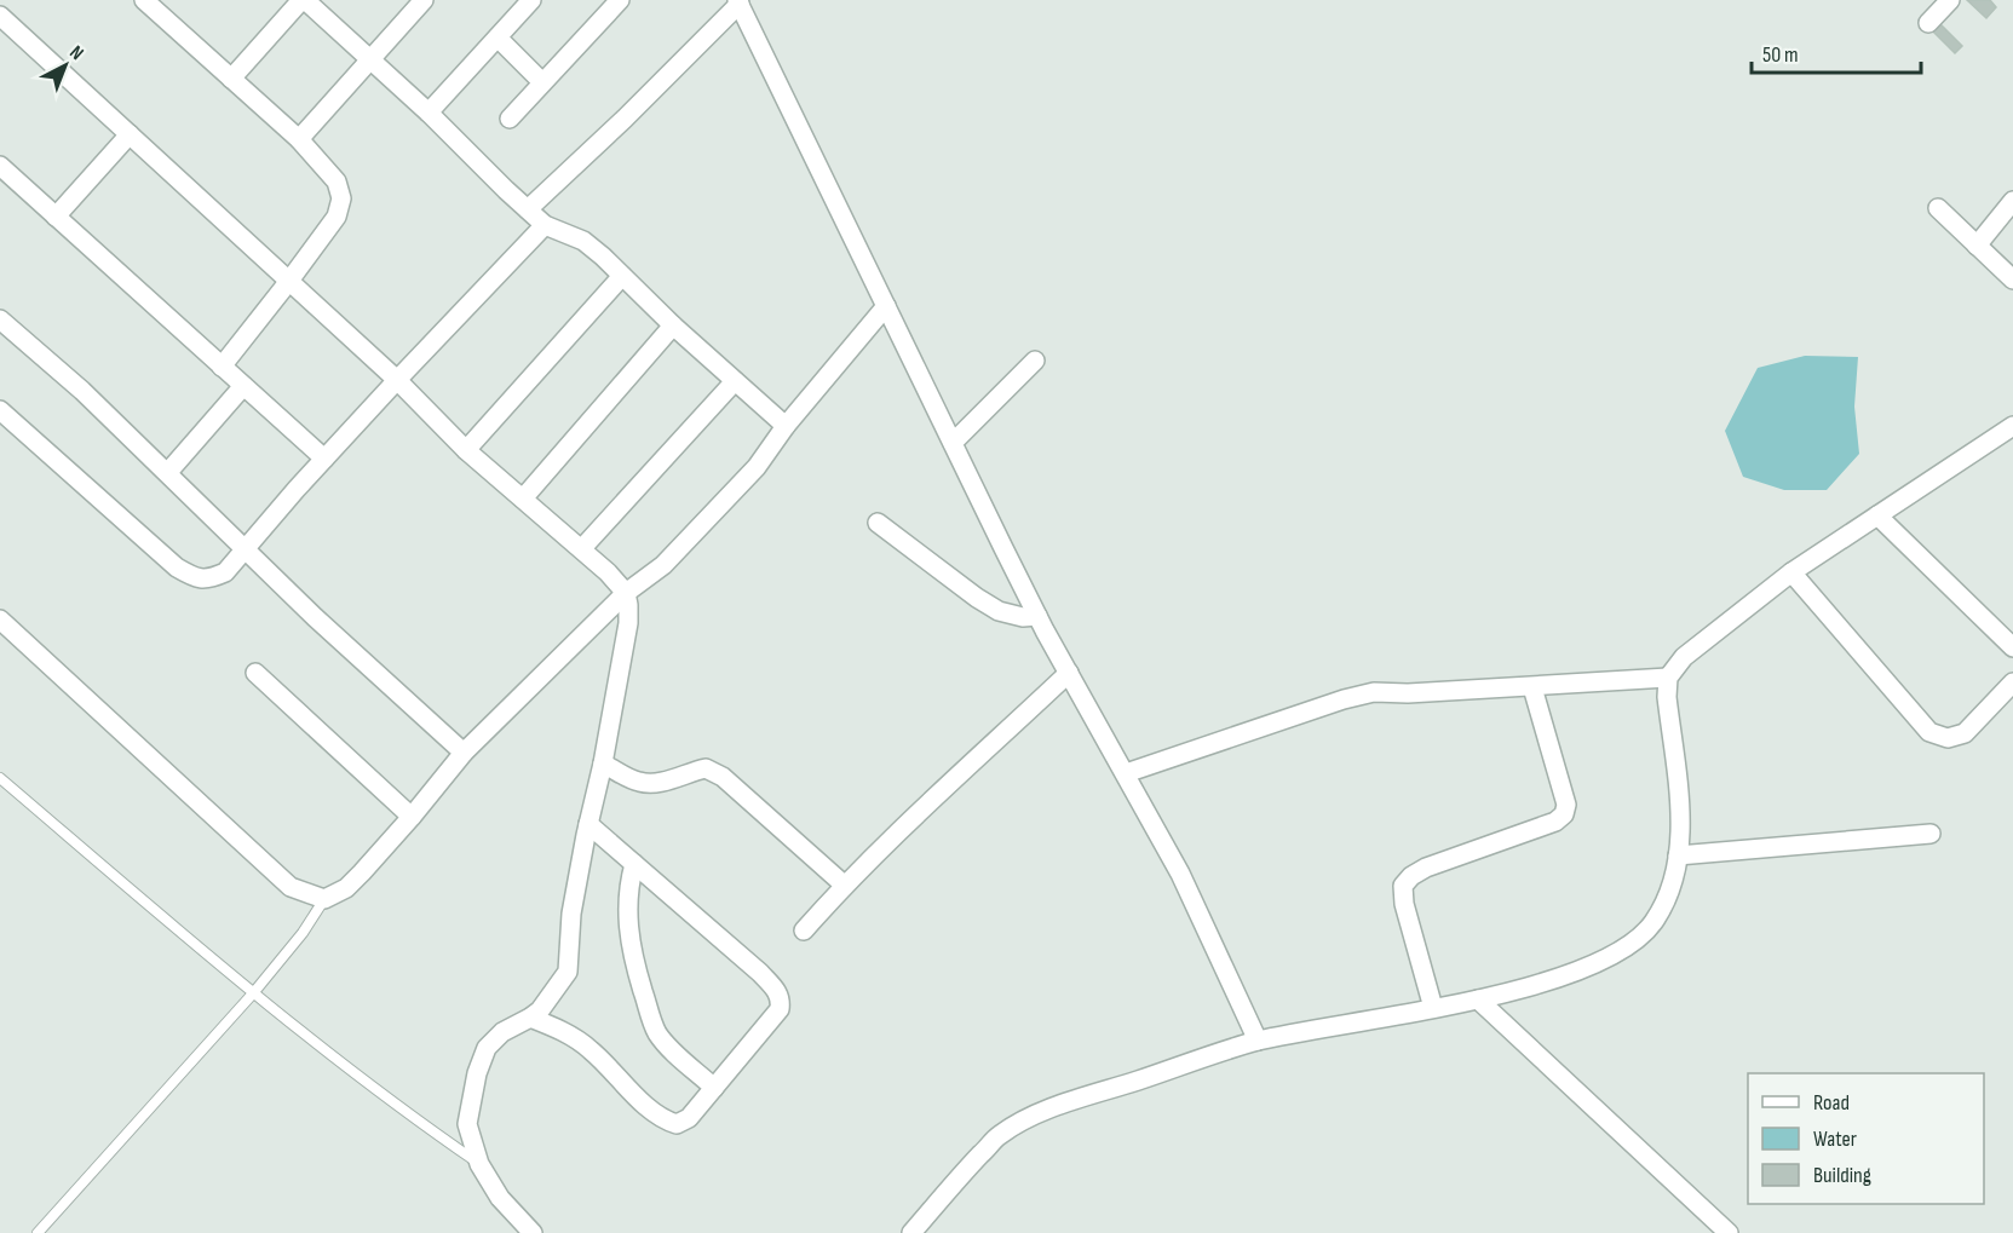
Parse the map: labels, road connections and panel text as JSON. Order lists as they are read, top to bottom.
{
  "legend": ["Road", "Water", "Building"],
  "scale_bar": "50 m",
  "north": "top right"
}
